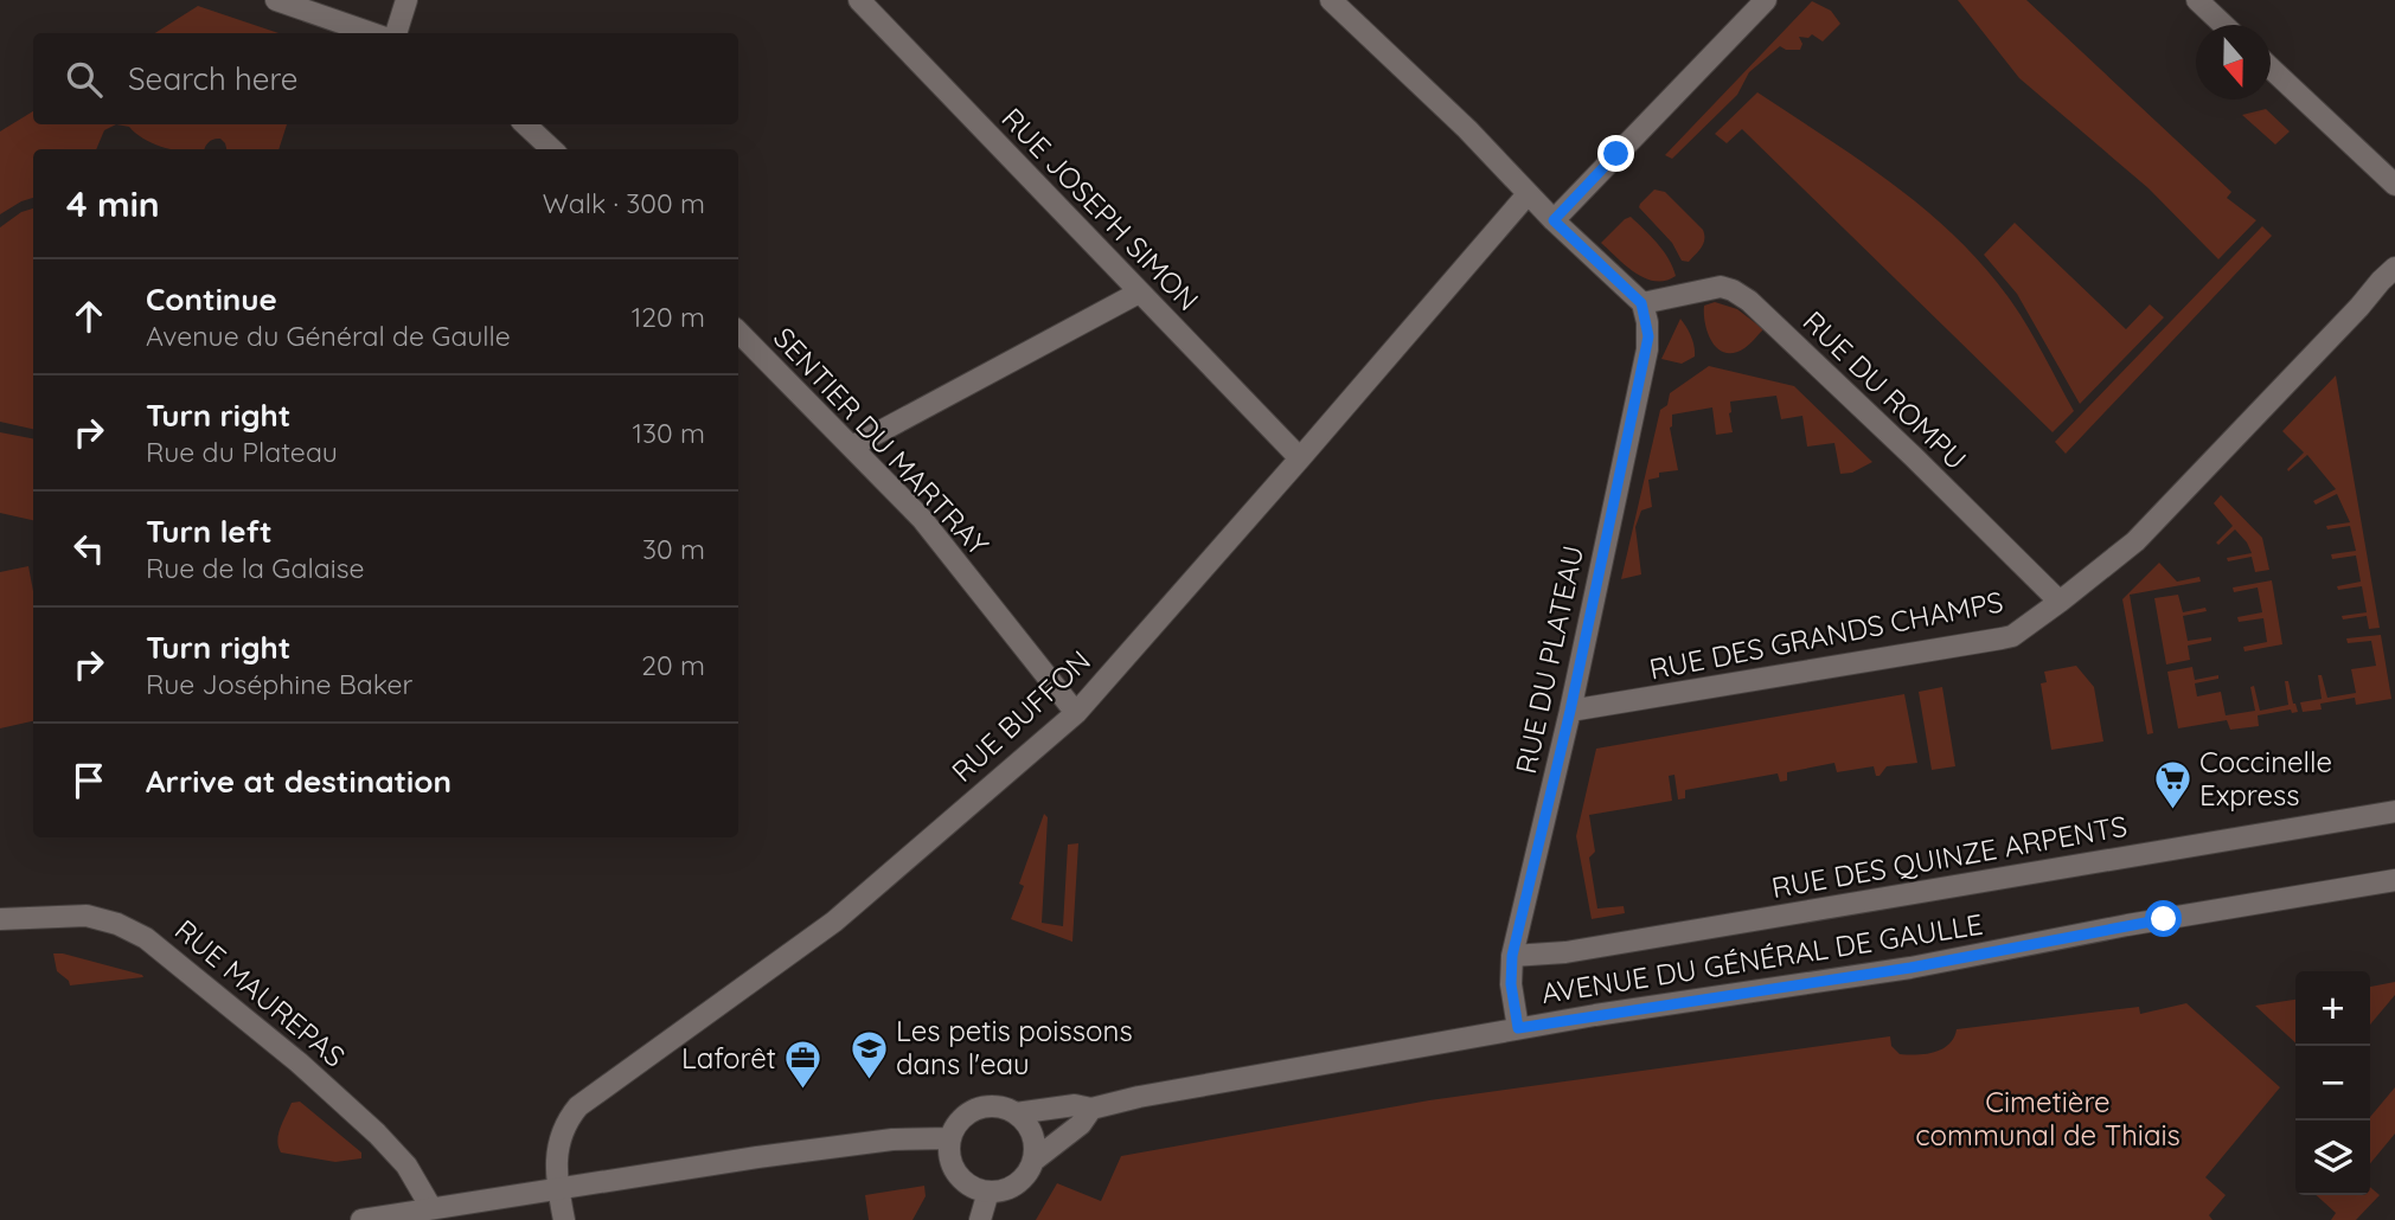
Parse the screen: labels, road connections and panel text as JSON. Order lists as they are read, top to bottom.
{
  "streets": {
    "street": [
      "RUE JOSEPH SIMON",
      "RUE DU ROMPU",
      "SENTIER DU MARTRAY",
      "RUE DES GRANDS CHAMPS",
      "RUE DU PLATEAU",
      "RUE BUFFON",
      "RUE DES QUINZE ARPENTS",
      "AVENUE DU GÉNÉRAL DE GAULLE",
      "RUE MAUREPAS"
    ]
  },
  "crossings": [
    ["RUE JOSEPH SIMON", "RUE BUFFON"],
    ["RUE DU ROMPU", "RUE DES GRANDS CHAMPS"],
    ["RUE DU ROMPU", "RUE DU PLATEAU"],
    ["SENTIER DU MARTRAY", "RUE BUFFON"],
    ["RUE DES GRANDS CHAMPS", "RUE DU PLATEAU"],
    ["RUE DU PLATEAU", "RUE DES QUINZE ARPENTS"],
    ["RUE DU PLATEAU", "AVENUE DU GÉNÉRAL DE GAULLE"]
  ],
  "parks": ["Cimetière communal de Thiais"],
  "places": {
    "supermarket": ["Coccinelle Express"],
    "school or university": ["Les petis poissons dans l'eau"],
    "office": ["Laforêt"]
  },
  "north": "bottom",
  "page": {
    "search": "Search here",
    "heading": ["4 min", "Walk · 300 m"],
    "list": [
      ["Continue", "Avenue du Général de Gaulle", "120 m"],
      ["Turn right", "Rue du Plateau", "130 m"],
      ["Turn left", "Rue de la Galaise", "30 m"],
      ["Turn right", "Rue Joséphine Baker", "20 m"],
      "Arrive at destination"
    ],
    "map_buttons": ["+", "−"]
  }
}
